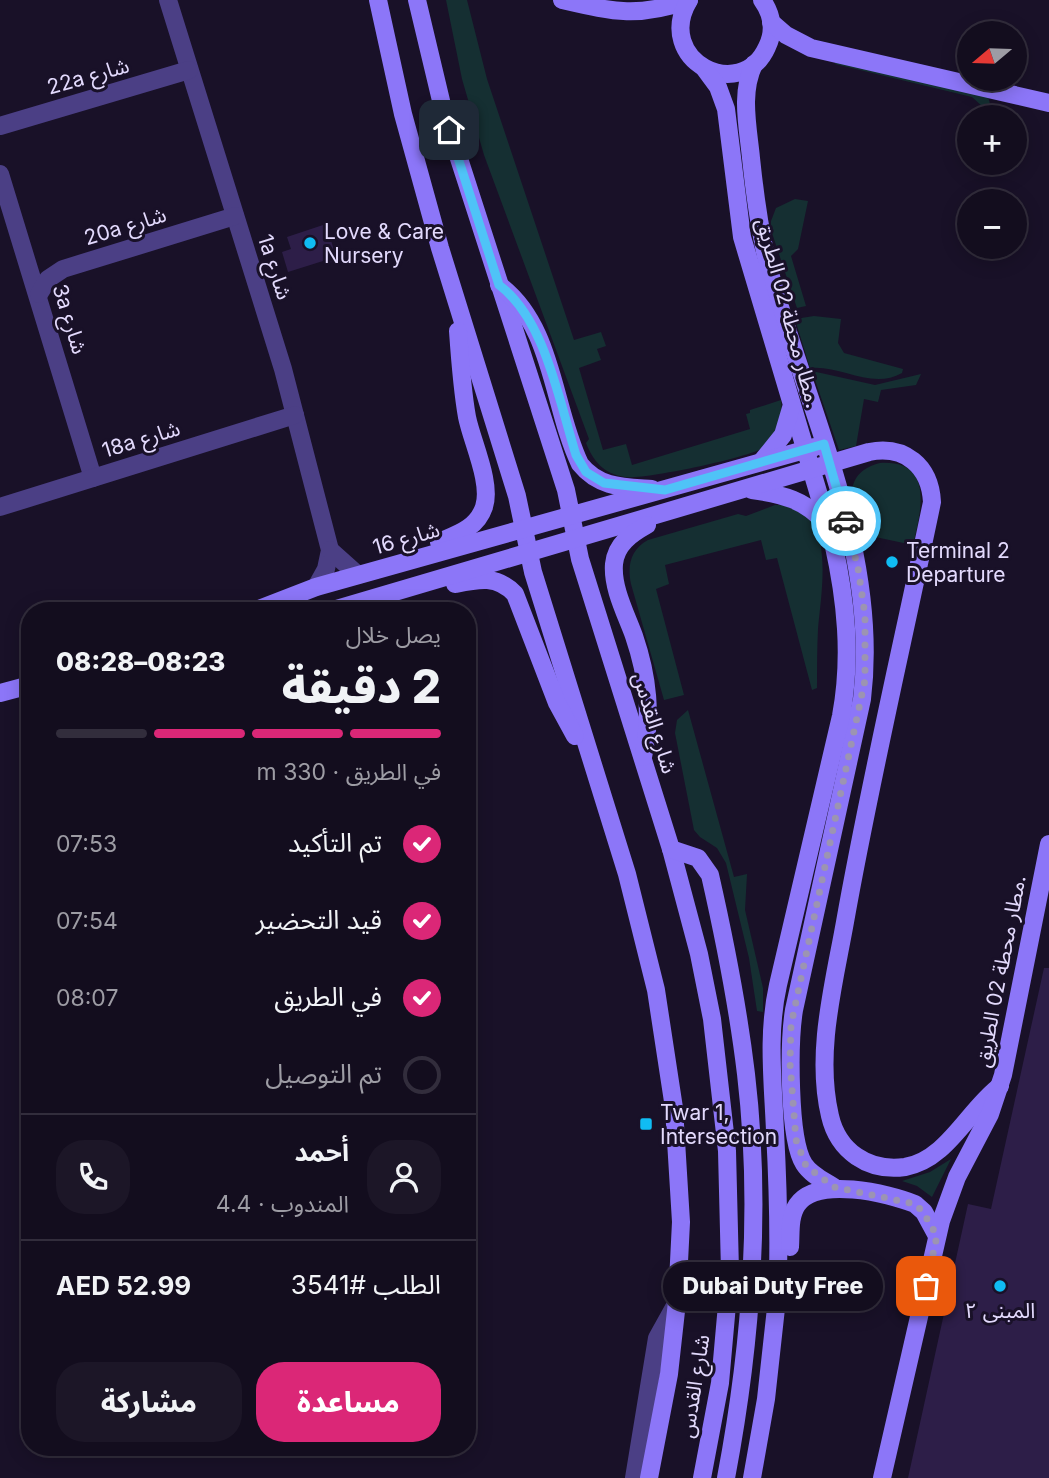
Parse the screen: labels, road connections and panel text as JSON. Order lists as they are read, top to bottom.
{
  "streets": {
    "street": [
      "22a شارع",
      "20a شارع",
      "1a شارع",
      "مطار محطة 02 الطريق.",
      "3a شارع",
      "18a شارع",
      "شارع 16",
      "شارع القدس"
    ]
  },
  "crossings": [
    ["22a شارع", "1a شارع"],
    ["20a شارع", "1a شارع"],
    ["20a شارع", "3a شارع"],
    ["1a شارع", "18a شارع"],
    ["مطار محطة 02 الطريق.", "شارع القدس"],
    ["3a شارع", "18a شارع"],
    ["شارع 16", "شارع القدس"]
  ],
  "places": {
    "other": [
      "Love & Care Nursery",
      "Terminal 2 Departure",
      "Dubai Duty Free",
      "المبنى ٢"
    ],
    "transit": ["Twar 1, Intersection"]
  },
  "north": "left",
  "page": {
    "map_buttons": ["+", "−"],
    "heading": ["2 دقيقة", "يصل خلال", "08:23–08:28"],
    "panel": [
      "أحمد",
      "المندوب · 4.4",
      "الطلب #3541",
      "AED 52.99"
    ],
    "bar": "في الطريق · 330 m",
    "list": [
      ["تم التأكيد", "07:53"],
      ["قيد التحضير", "07:54"],
      ["في الطريق", "08:07"],
      "تم التوصيل"
    ],
    "bubble": "Dubai Duty Free",
    "buttons": ["مساعدة", "مشاركة"]
  }
}
